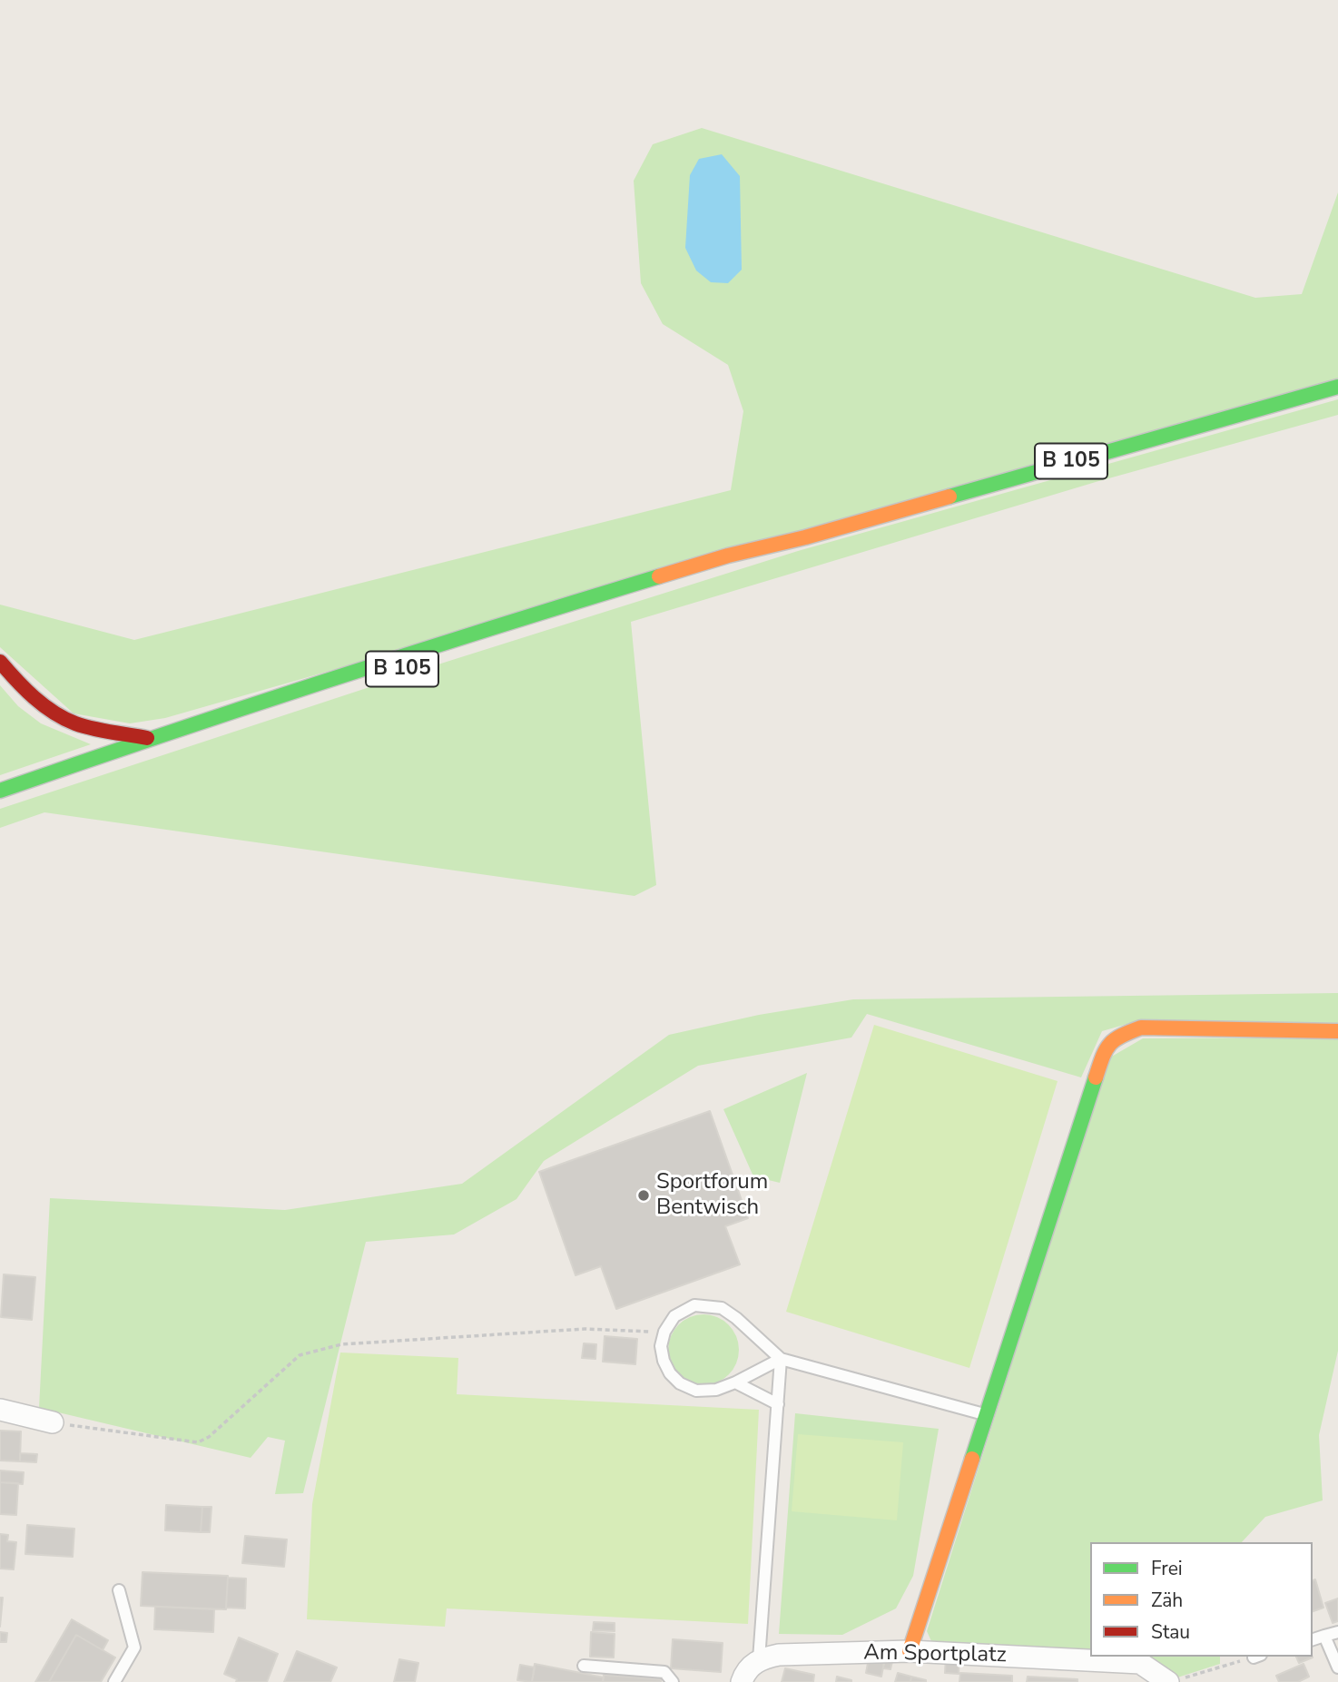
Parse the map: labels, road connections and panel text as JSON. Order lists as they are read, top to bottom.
{
  "streets": {
    "main road": ["B 105"],
    "street": ["Am Sportplatz"]
  },
  "places": ["Sportforum Bentwisch"],
  "legend": ["Frei", "Zäh", "Stau"]
}
